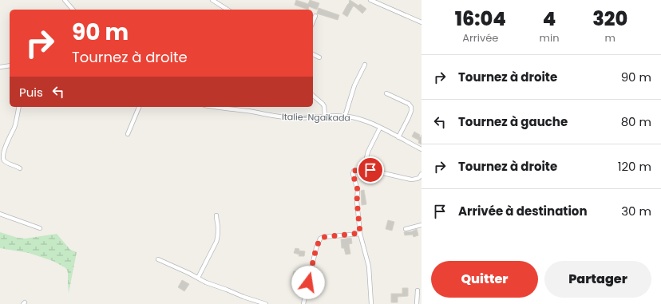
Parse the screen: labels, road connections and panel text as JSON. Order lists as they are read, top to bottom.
{
  "streets": {
    "street": ["Italie-Ngaîkada"]
  },
  "page": {
    "eta": [
      "16:04",
      "Arrivée",
      "4",
      "min",
      "320",
      "m"
    ],
    "turn": ["90 m", "Tournez à droite"],
    "list": [
      {
        "name": "Tournez à droite",
        "value": "90 m"
      },
      {
        "name": "Tournez à gauche",
        "value": "80 m"
      },
      {
        "name": "Tournez à droite",
        "value": "120 m"
      },
      {
        "name": "Arrivée à destination",
        "value": "30 m"
      }
    ],
    "then": "Puis",
    "buttons": ["Quitter", "Partager"]
  }
}
